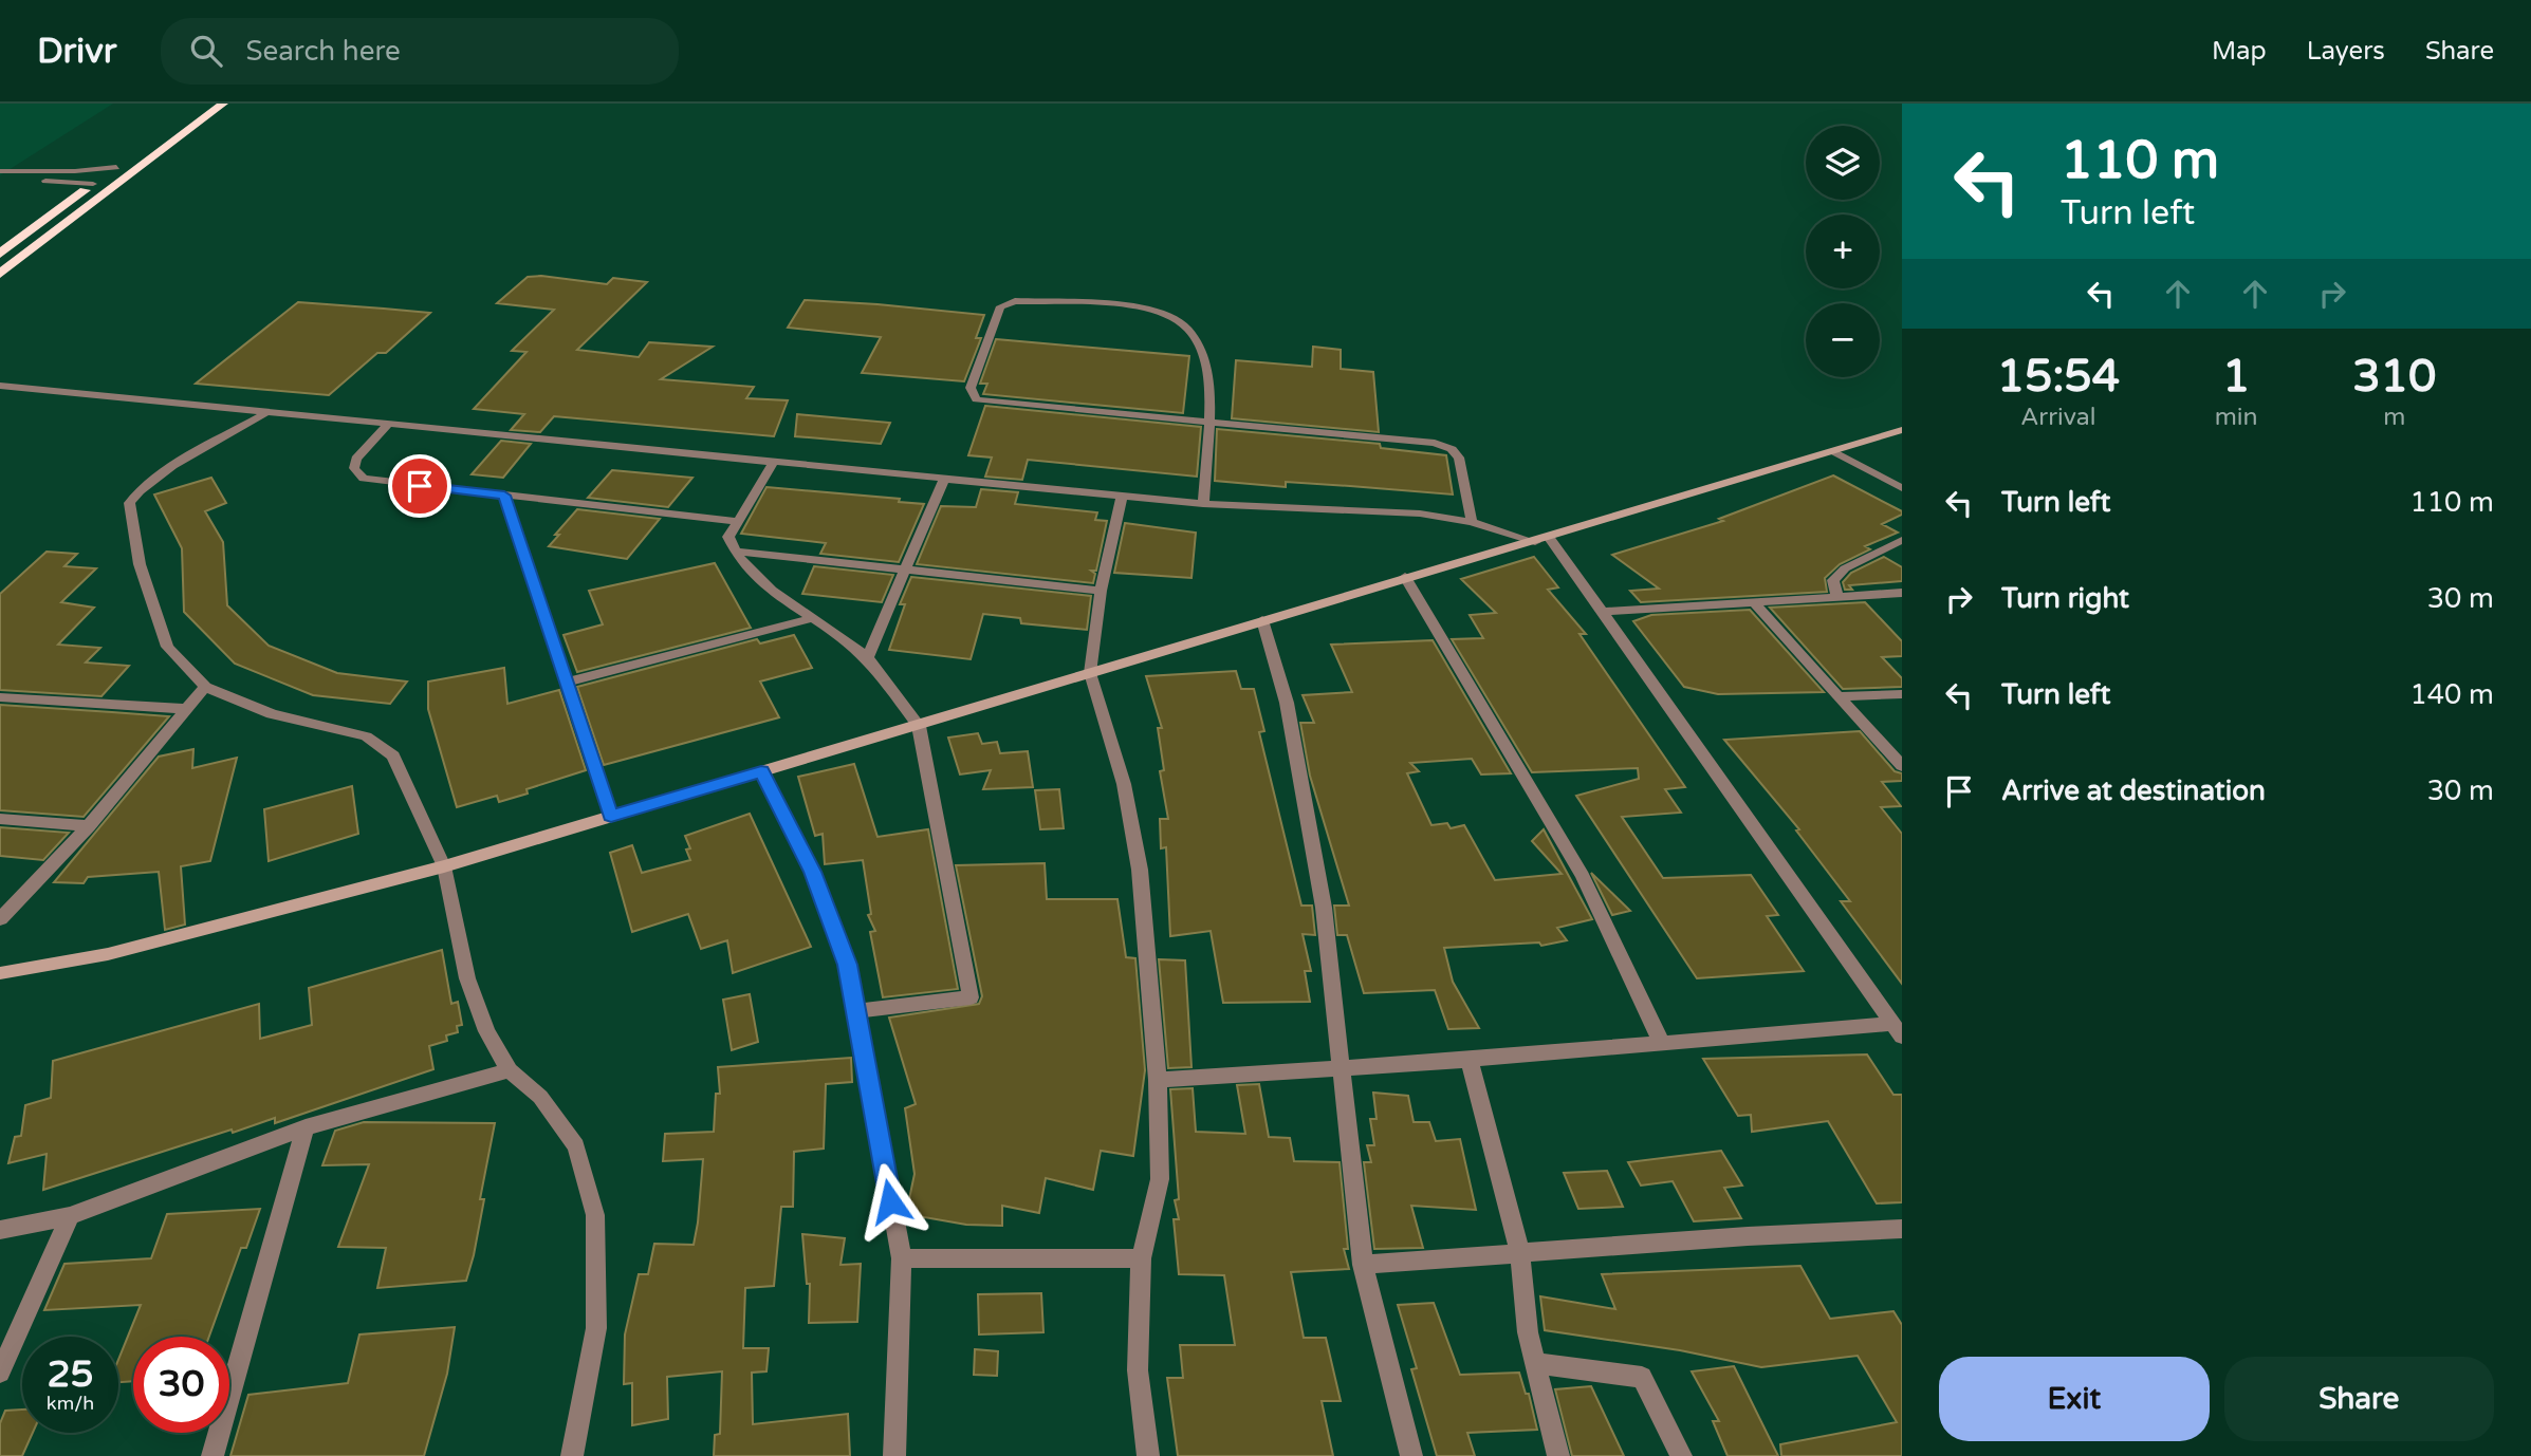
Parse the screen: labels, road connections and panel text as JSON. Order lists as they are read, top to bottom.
{
  "page": {
    "header": "Drivr",
    "search": "Search here",
    "nav": ["Map", "Layers", "Share"],
    "turn": ["110 m", "Turn left"],
    "map_buttons": ["+", "−"],
    "eta": [
      "15:54",
      "Arrival",
      "1",
      "min",
      "310",
      "m"
    ],
    "list": [
      {
        "name": "Turn left",
        "value": "110 m"
      },
      {
        "name": "Turn right",
        "value": "30 m"
      },
      {
        "name": "Turn left",
        "value": "140 m"
      },
      {
        "name": "Arrive at destination",
        "value": "30 m"
      }
    ],
    "speed": "25 km/h",
    "limit": "30",
    "buttons": ["Exit", "Share"]
  }
}
